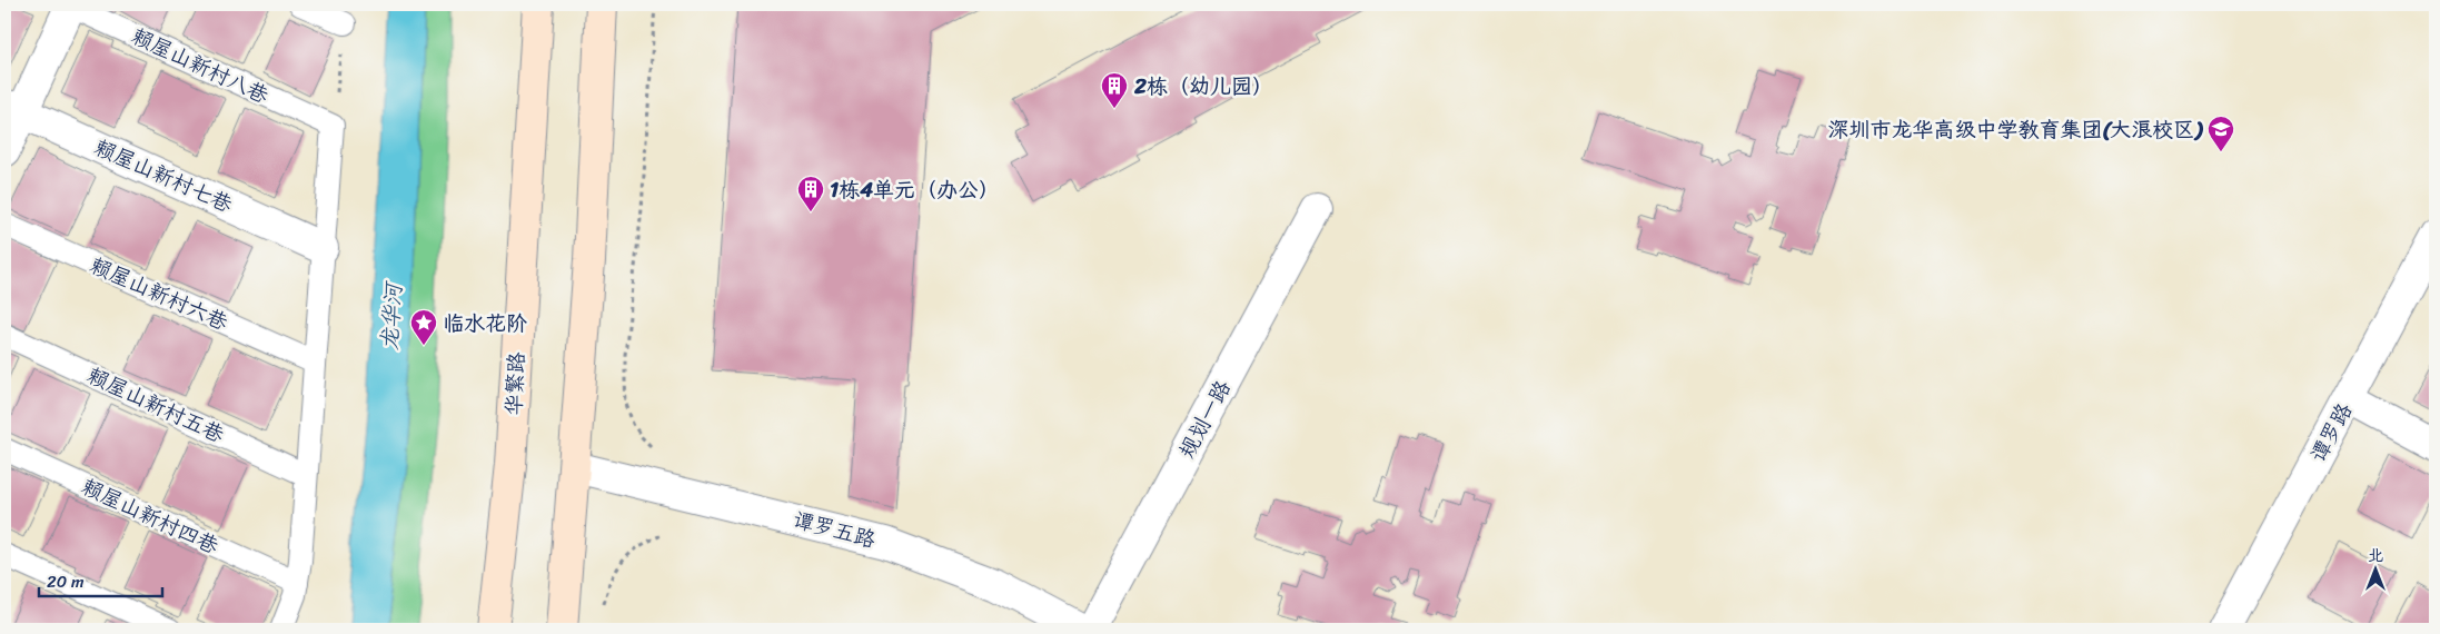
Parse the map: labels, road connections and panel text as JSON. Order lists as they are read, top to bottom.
{
  "streets": {
    "main road": ["华繁路"],
    "street": [
      "赖屋山新村七巷",
      "规划一路",
      "谭罗路",
      "谭罗五路"
    ],
    "lane": [
      "赖屋山新村八巷",
      "赖屋山新村六巷",
      "赖屋山新村五巷",
      "赖屋山新村四巷"
    ]
  },
  "water": ["龙华河"],
  "places": {
    "building": ["2栋（幼儿园）", "1栋4单元（办公）"],
    "school or university": ["深圳市龙华高级中学教育集团(大浪校区)"],
    "place": ["临水花阶"]
  },
  "scale_bar": "20 m",
  "north": "top"
}
